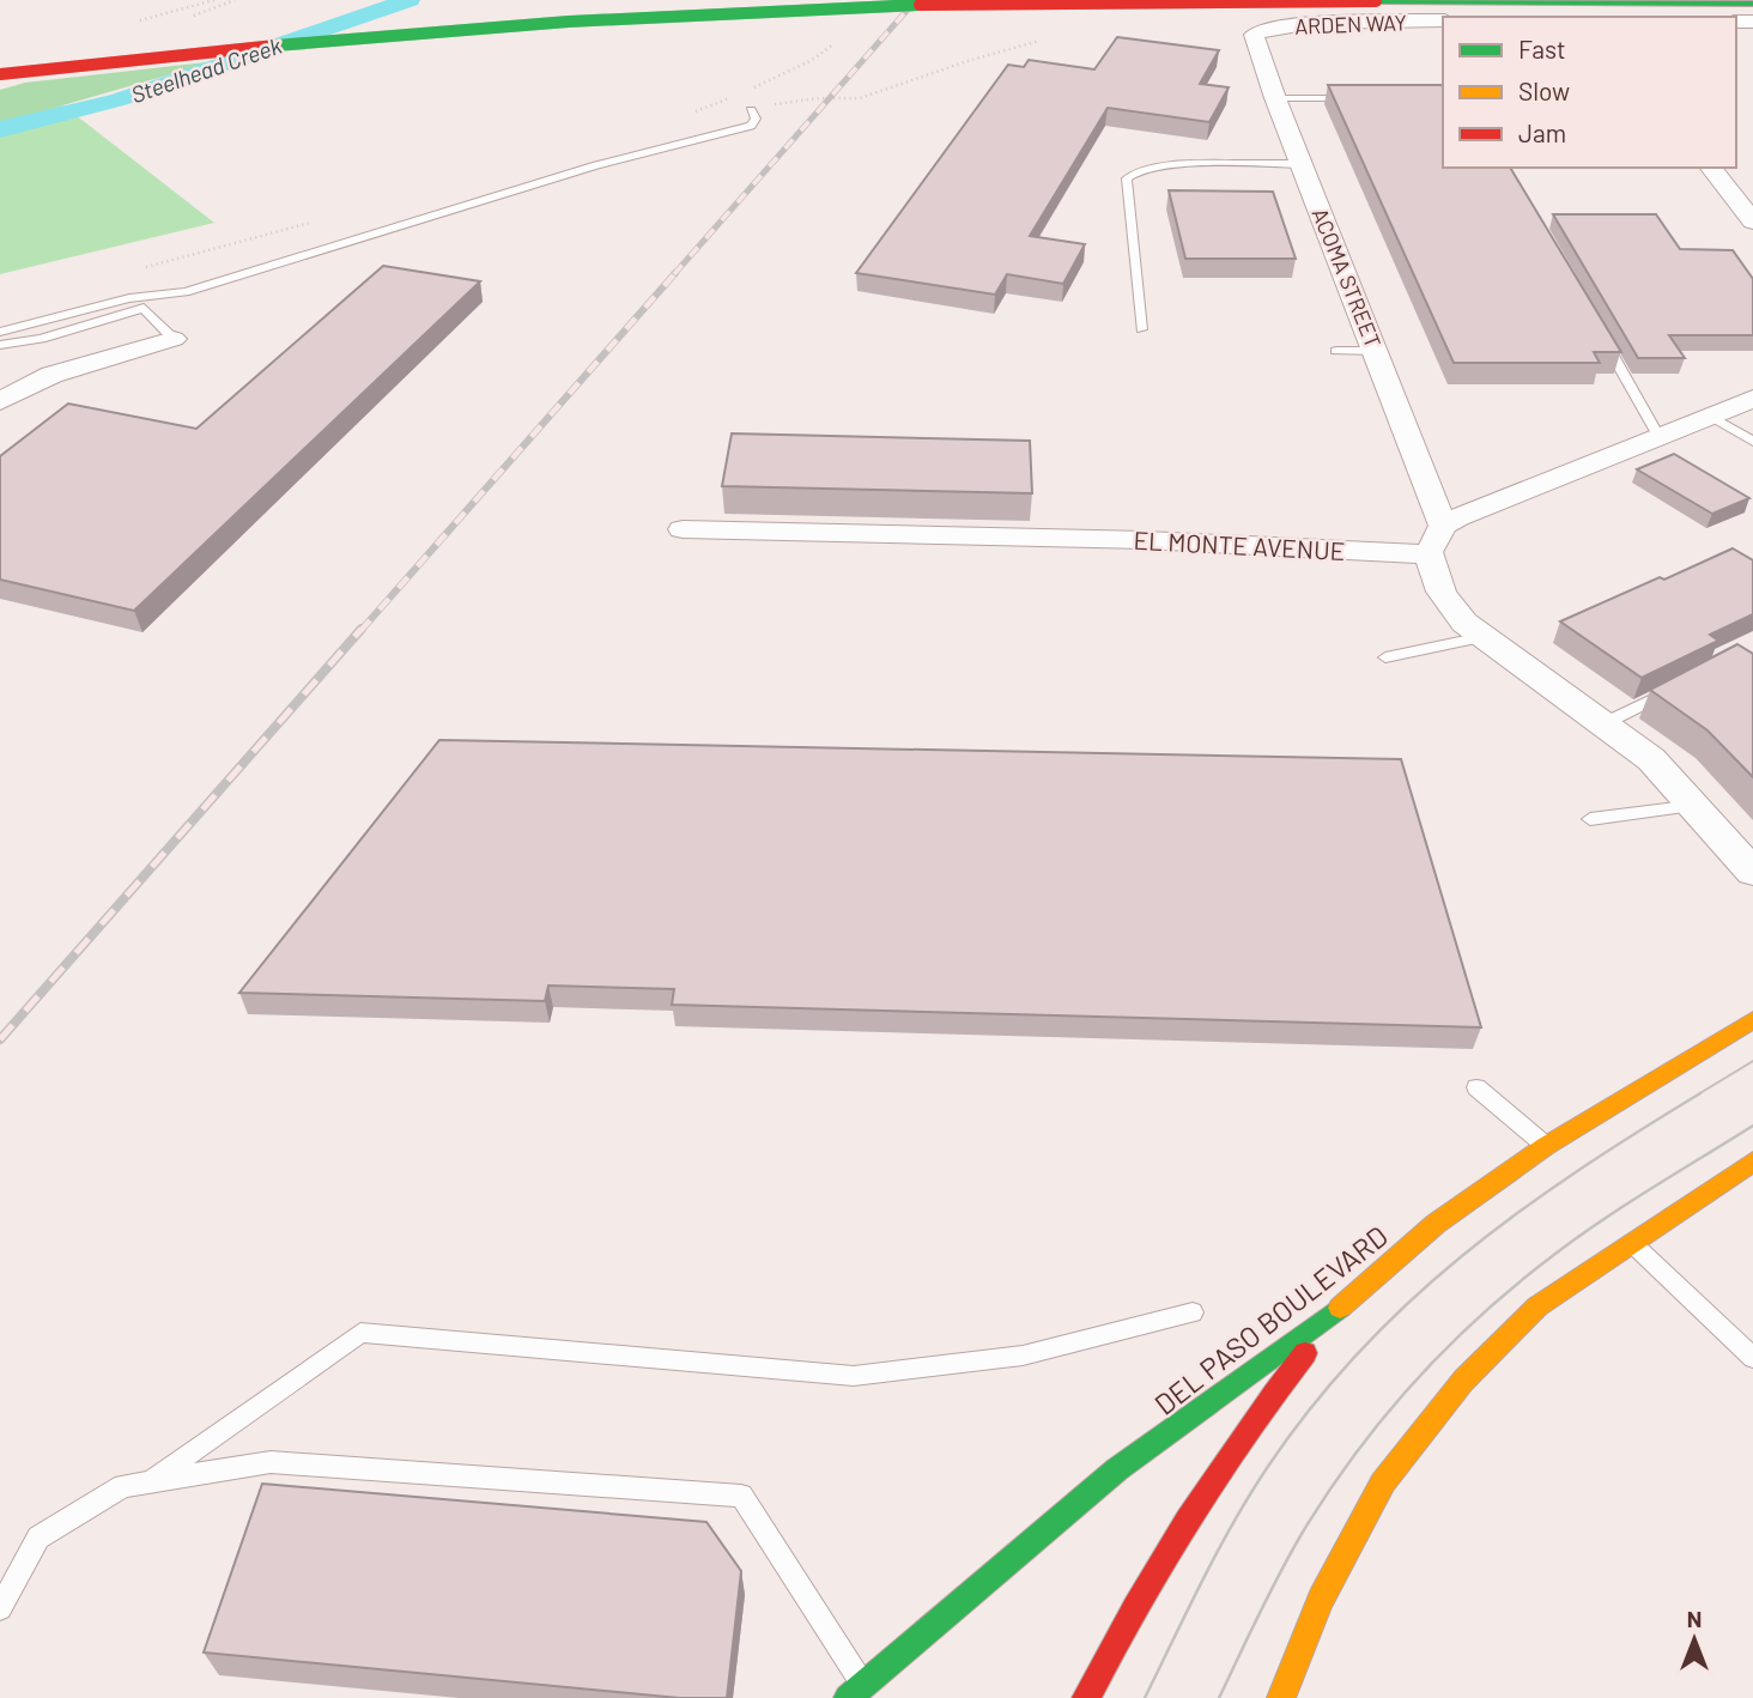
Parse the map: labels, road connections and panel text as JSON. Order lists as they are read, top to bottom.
{
  "streets": {
    "main road": ["DEL PASO BOULEVARD"],
    "street": ["ARDEN WAY", "ACOMA STREET", "EL MONTE AVENUE"]
  },
  "crossings": [
    ["ARDEN WAY", "ACOMA STREET"],
    ["ACOMA STREET", "EL MONTE AVENUE"]
  ],
  "water": ["Steelhead Creek"],
  "legend": ["Fast", "Slow", "Jam"],
  "north": "top"
}
